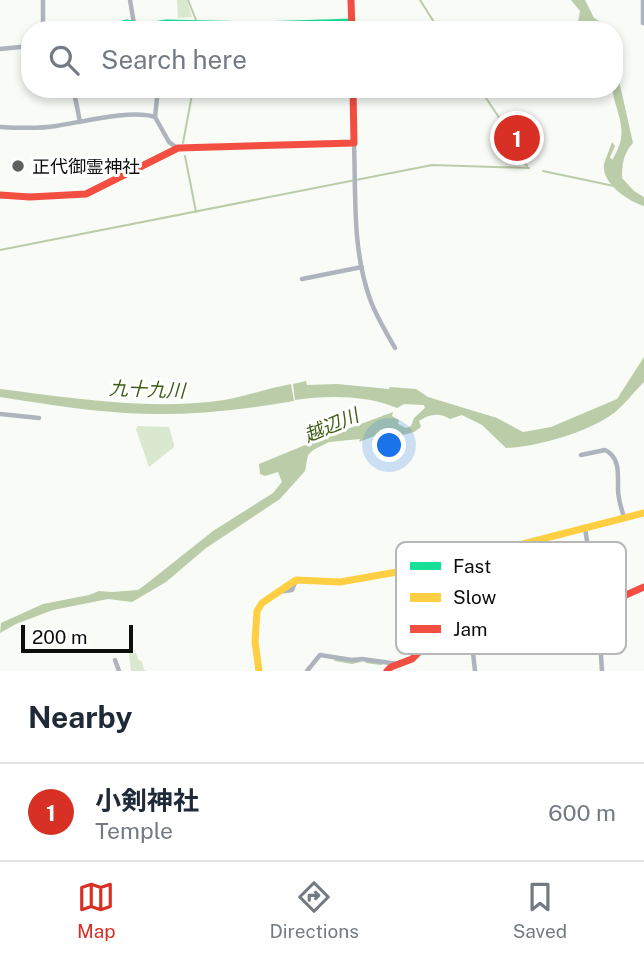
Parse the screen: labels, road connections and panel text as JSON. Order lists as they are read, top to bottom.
{
  "water": ["九十九川", "越辺川"],
  "places": ["正代御霊神社"],
  "legend": ["Fast", "Slow", "Jam"],
  "scale_bar": "200 m",
  "page": {
    "search": "Search here",
    "pins": "1",
    "scale": "200 m",
    "heading": "Nearby",
    "list": [
      {
        "mark": "1",
        "name": "小剣神社",
        "note": "Temple",
        "value": "600 m"
      }
    ],
    "nav": ["Map", "Directions", "Saved"]
  }
}
